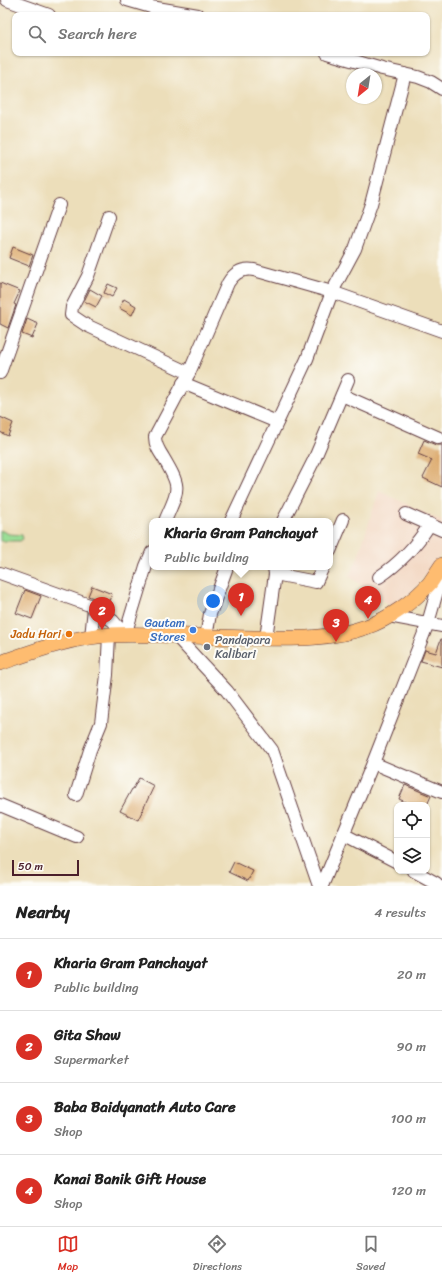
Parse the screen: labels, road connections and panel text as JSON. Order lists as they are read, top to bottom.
{
  "places": ["Gautam Stores", "Jadu Hari", "Pandapara Kalibari"],
  "scale_bar": "50 m",
  "north": "bottom left",
  "page": {
    "search": "Search here",
    "popup": ["Kharia Gram Panchayat", "Public building"],
    "pins": [
      "1",
      "4",
      "2",
      "3"
    ],
    "scale": "50 m",
    "heading": ["Nearby", "4 results"],
    "list": [
      {
        "mark": "1",
        "name": "Kharia Gram Panchayat",
        "note": "Public building",
        "value": "20 m"
      },
      {
        "mark": "2",
        "name": "Gita Shaw",
        "note": "Supermarket",
        "value": "90 m"
      },
      {
        "mark": "3",
        "name": "Baba Baidyanath Auto Care",
        "note": "Shop",
        "value": "100 m"
      },
      {
        "mark": "4",
        "name": "Kanai Banik Gift House",
        "note": "Shop",
        "value": "120 m"
      }
    ],
    "nav": ["Map", "Directions", "Saved"]
  }
}
